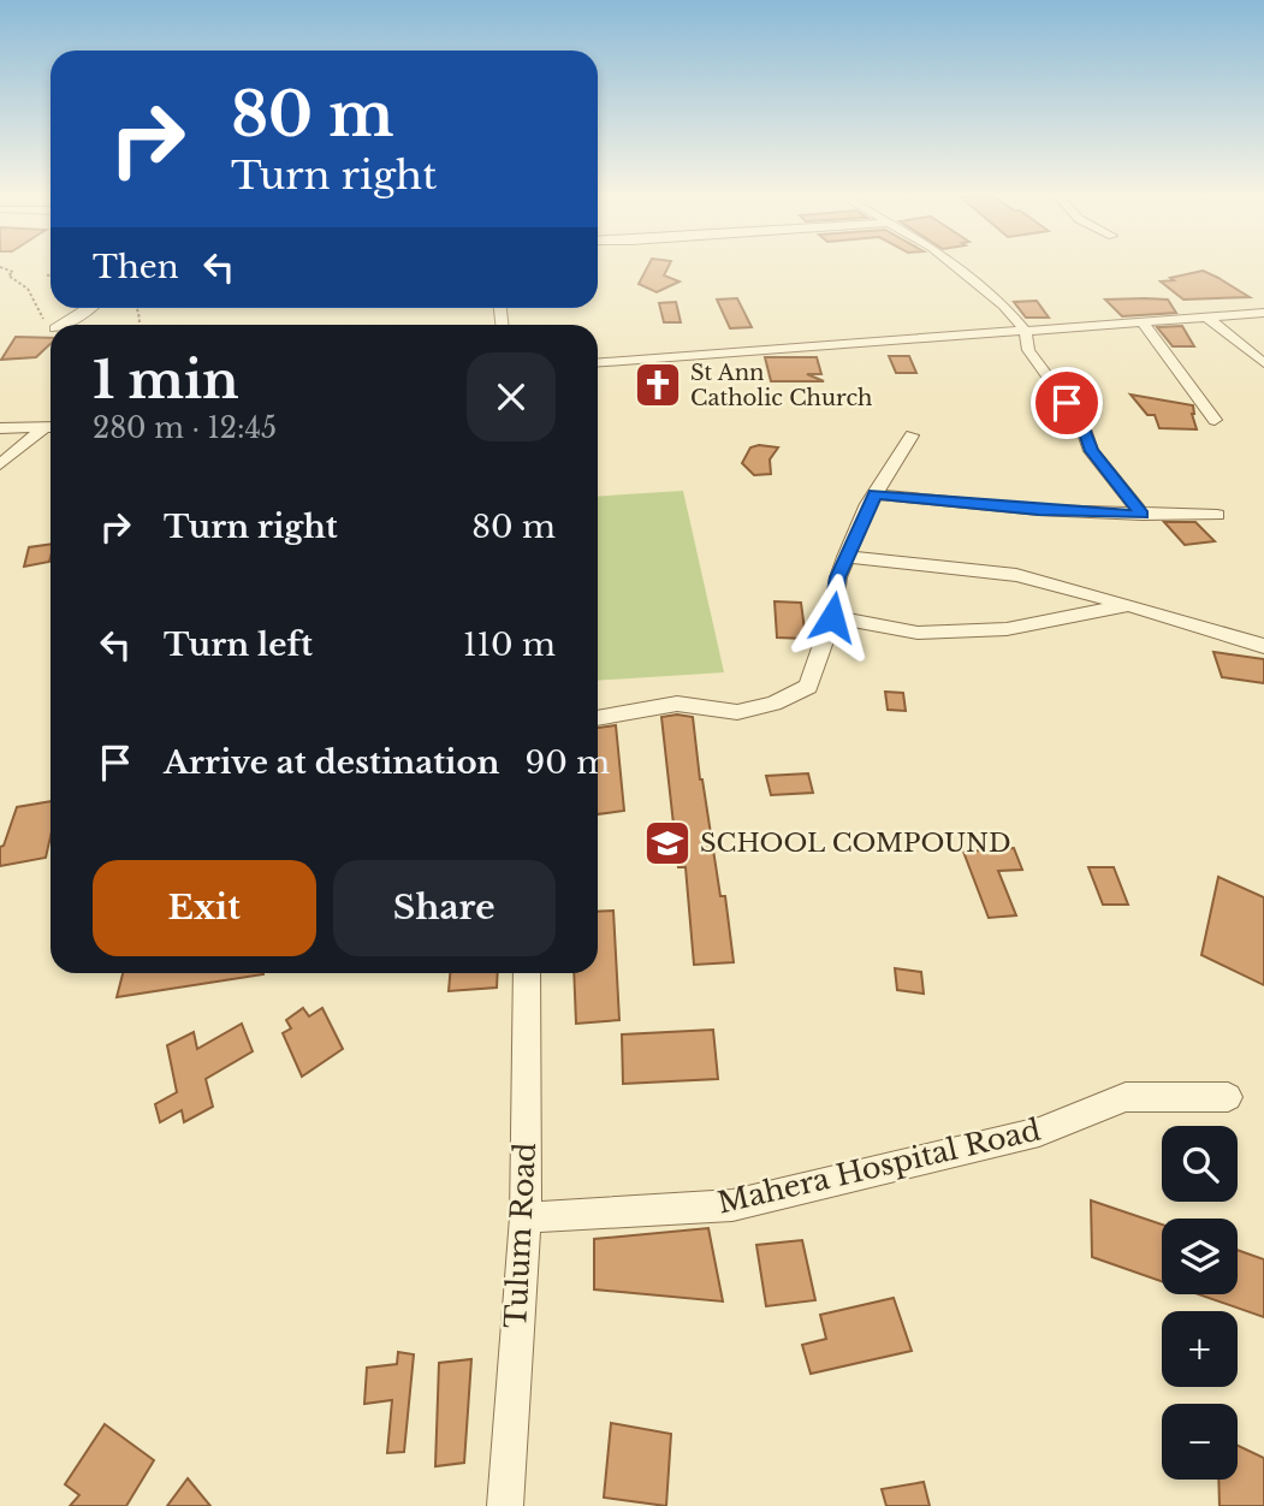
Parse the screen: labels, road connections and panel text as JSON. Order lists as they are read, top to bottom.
{
  "streets": {
    "street": ["Mahera Hospital Road", "Tulum Road"]
  },
  "crossings": [
    ["Mahera Hospital Road", "Tulum Road"]
  ],
  "places": {
    "church": ["St Ann Catholic Church"],
    "school or university": ["SCHOOL COMPOUND"]
  },
  "page": {
    "turn": ["80 m", "Turn right"],
    "then": "Then",
    "heading": ["1 min", "280 m · 12:45"],
    "list": [
      {
        "name": "Turn right",
        "value": "80 m"
      },
      {
        "name": "Turn left",
        "value": "110 m"
      },
      {
        "name": "Arrive at destination",
        "value": "90 m"
      }
    ],
    "buttons": ["Exit", "Share"],
    "map_buttons": ["+", "−"]
  }
}
